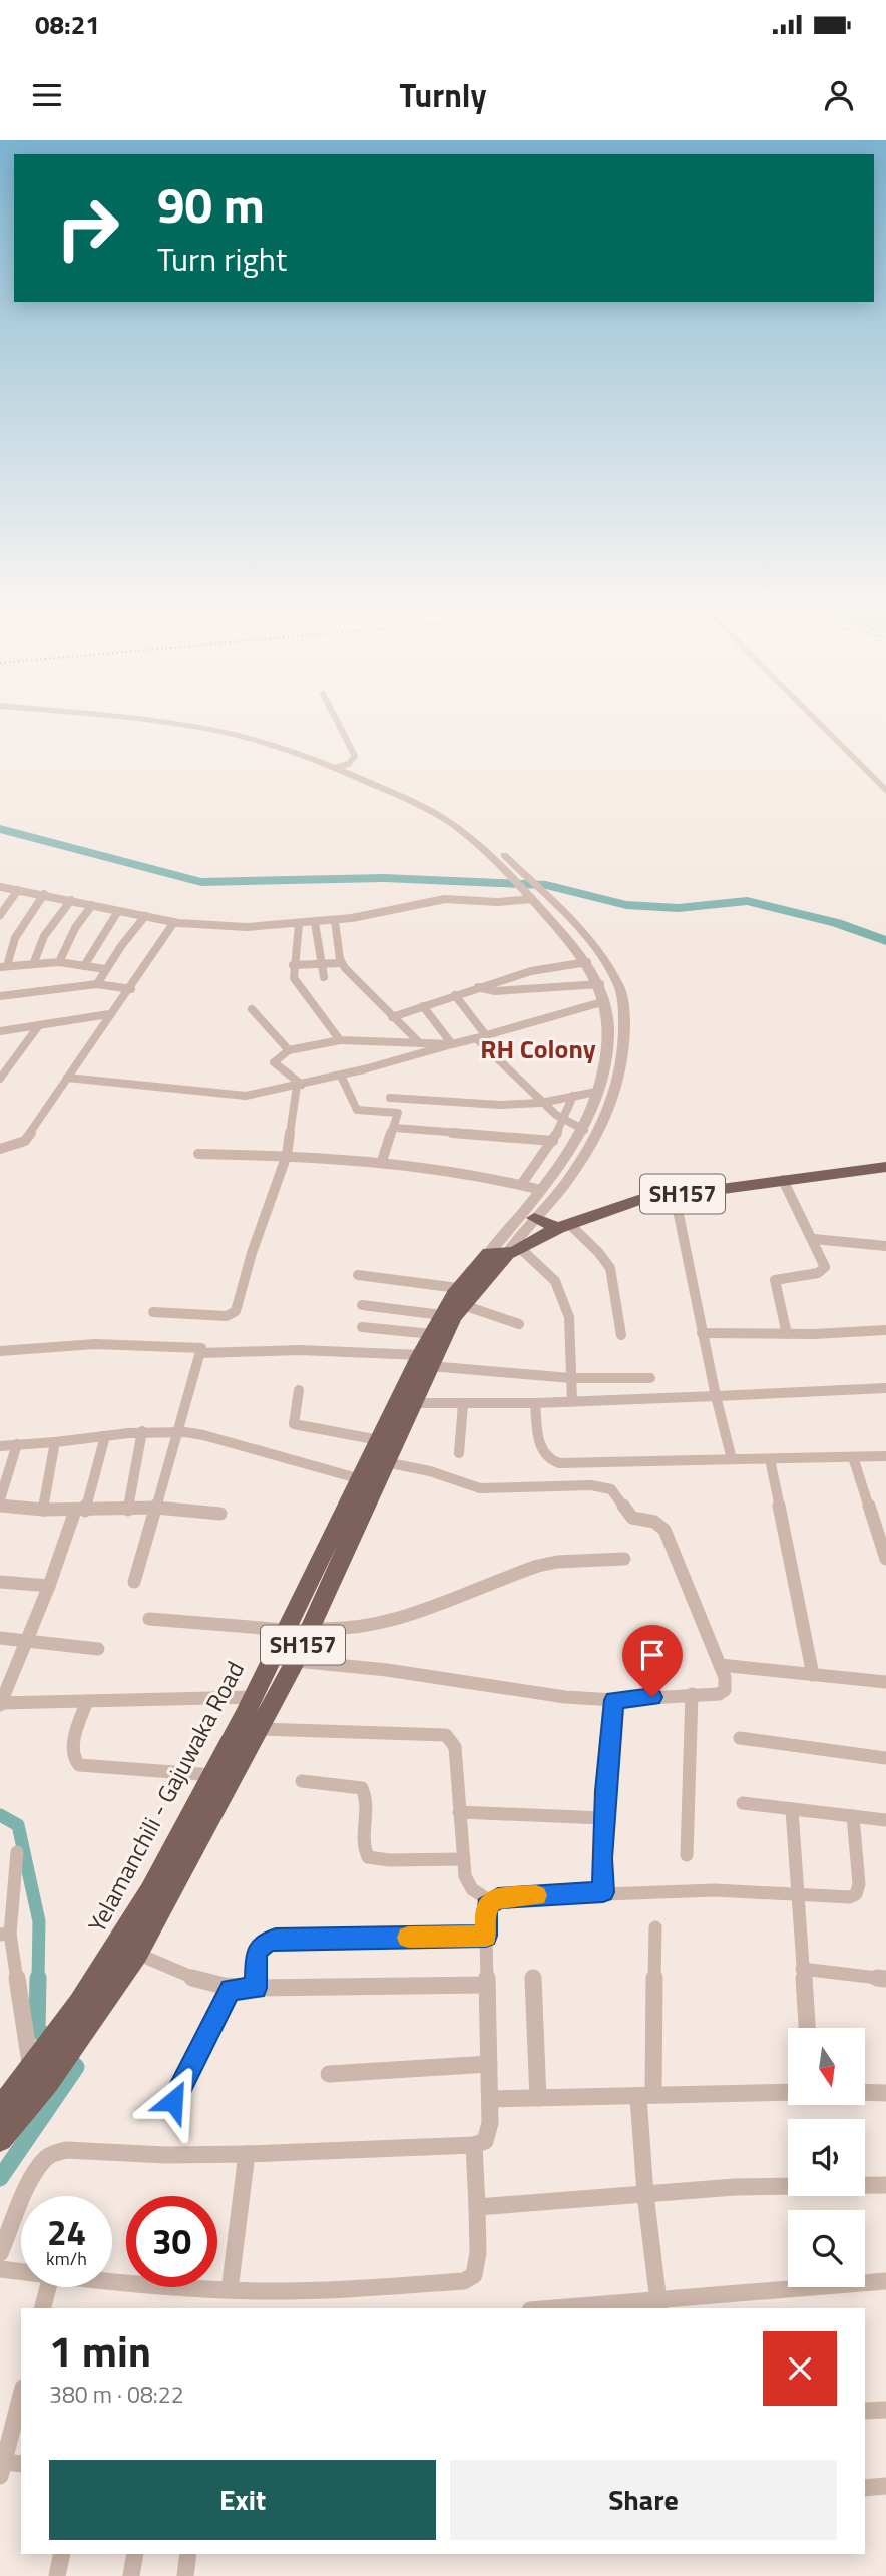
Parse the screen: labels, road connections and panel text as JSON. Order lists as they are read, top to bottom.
{
  "streets": {
    "main road": ["SH157", "Yelamanchili - Gajuwaka Road"]
  },
  "districts": ["RH Colony"],
  "north": "bottom",
  "page": {
    "status": "08:21",
    "header": "Turnly",
    "turn": ["90 m", "Turn right"],
    "speed": "24 km/h",
    "limit": "30",
    "heading": ["1 min", "380 m · 08:22"],
    "buttons": ["Exit", "Share"]
  }
}
